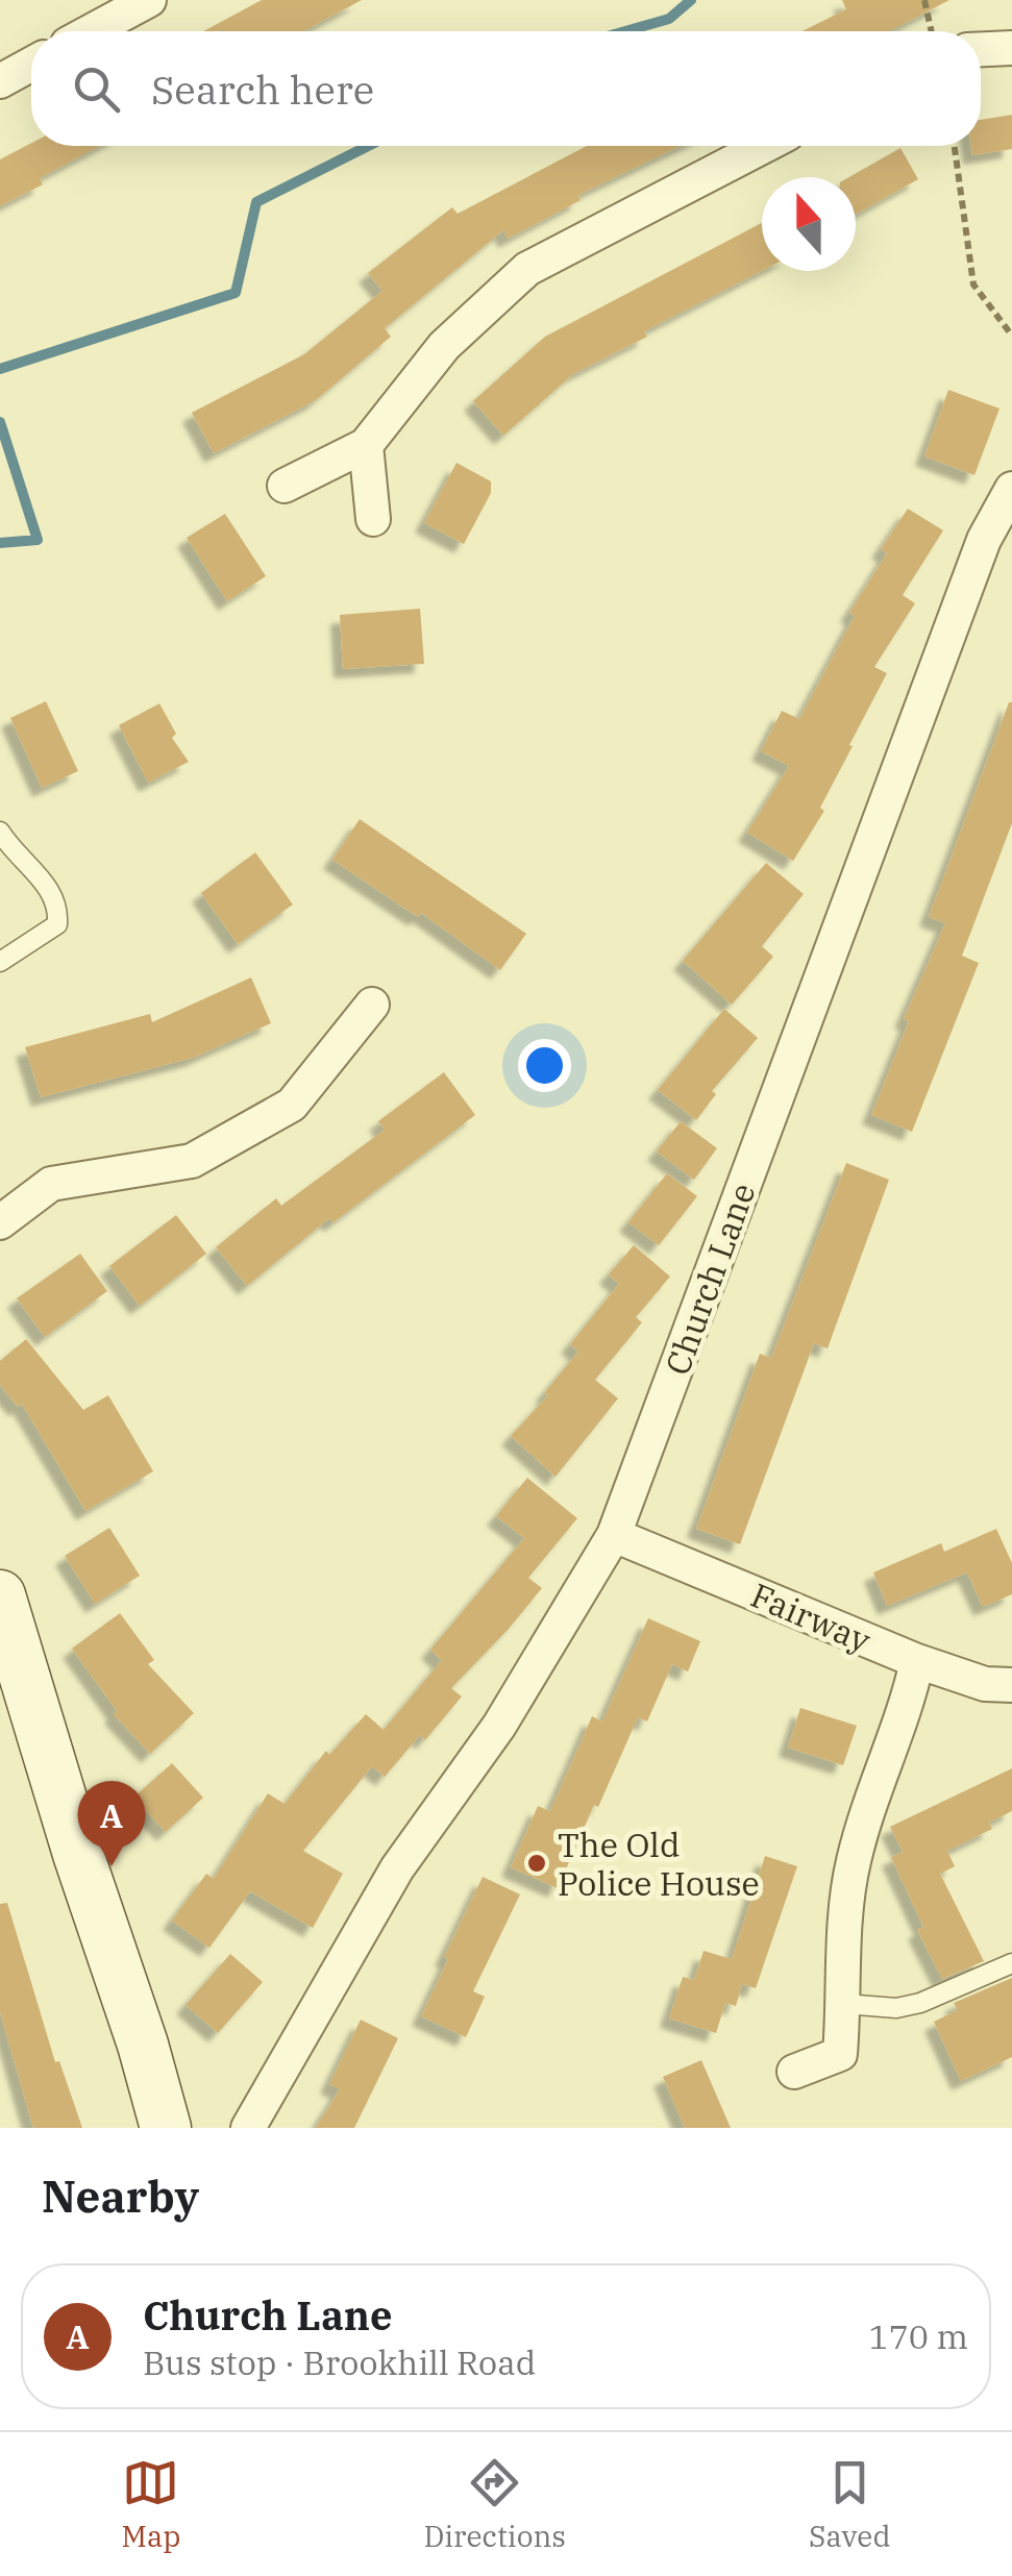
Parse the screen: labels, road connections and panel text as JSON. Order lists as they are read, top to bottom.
{
  "streets": {
    "street": ["Church Lane", "Fairway"]
  },
  "crossings": [
    ["Church Lane", "Fairway"]
  ],
  "places": ["The Old Police House"],
  "north": "top",
  "page": {
    "search": "Search here",
    "pins": "A",
    "heading": "Nearby",
    "list": [
      {
        "mark": "A",
        "name": "Church Lane",
        "note": "Bus stop · Brookhill Road",
        "value": "170 m"
      }
    ],
    "nav": ["Map", "Directions", "Saved"]
  }
}
